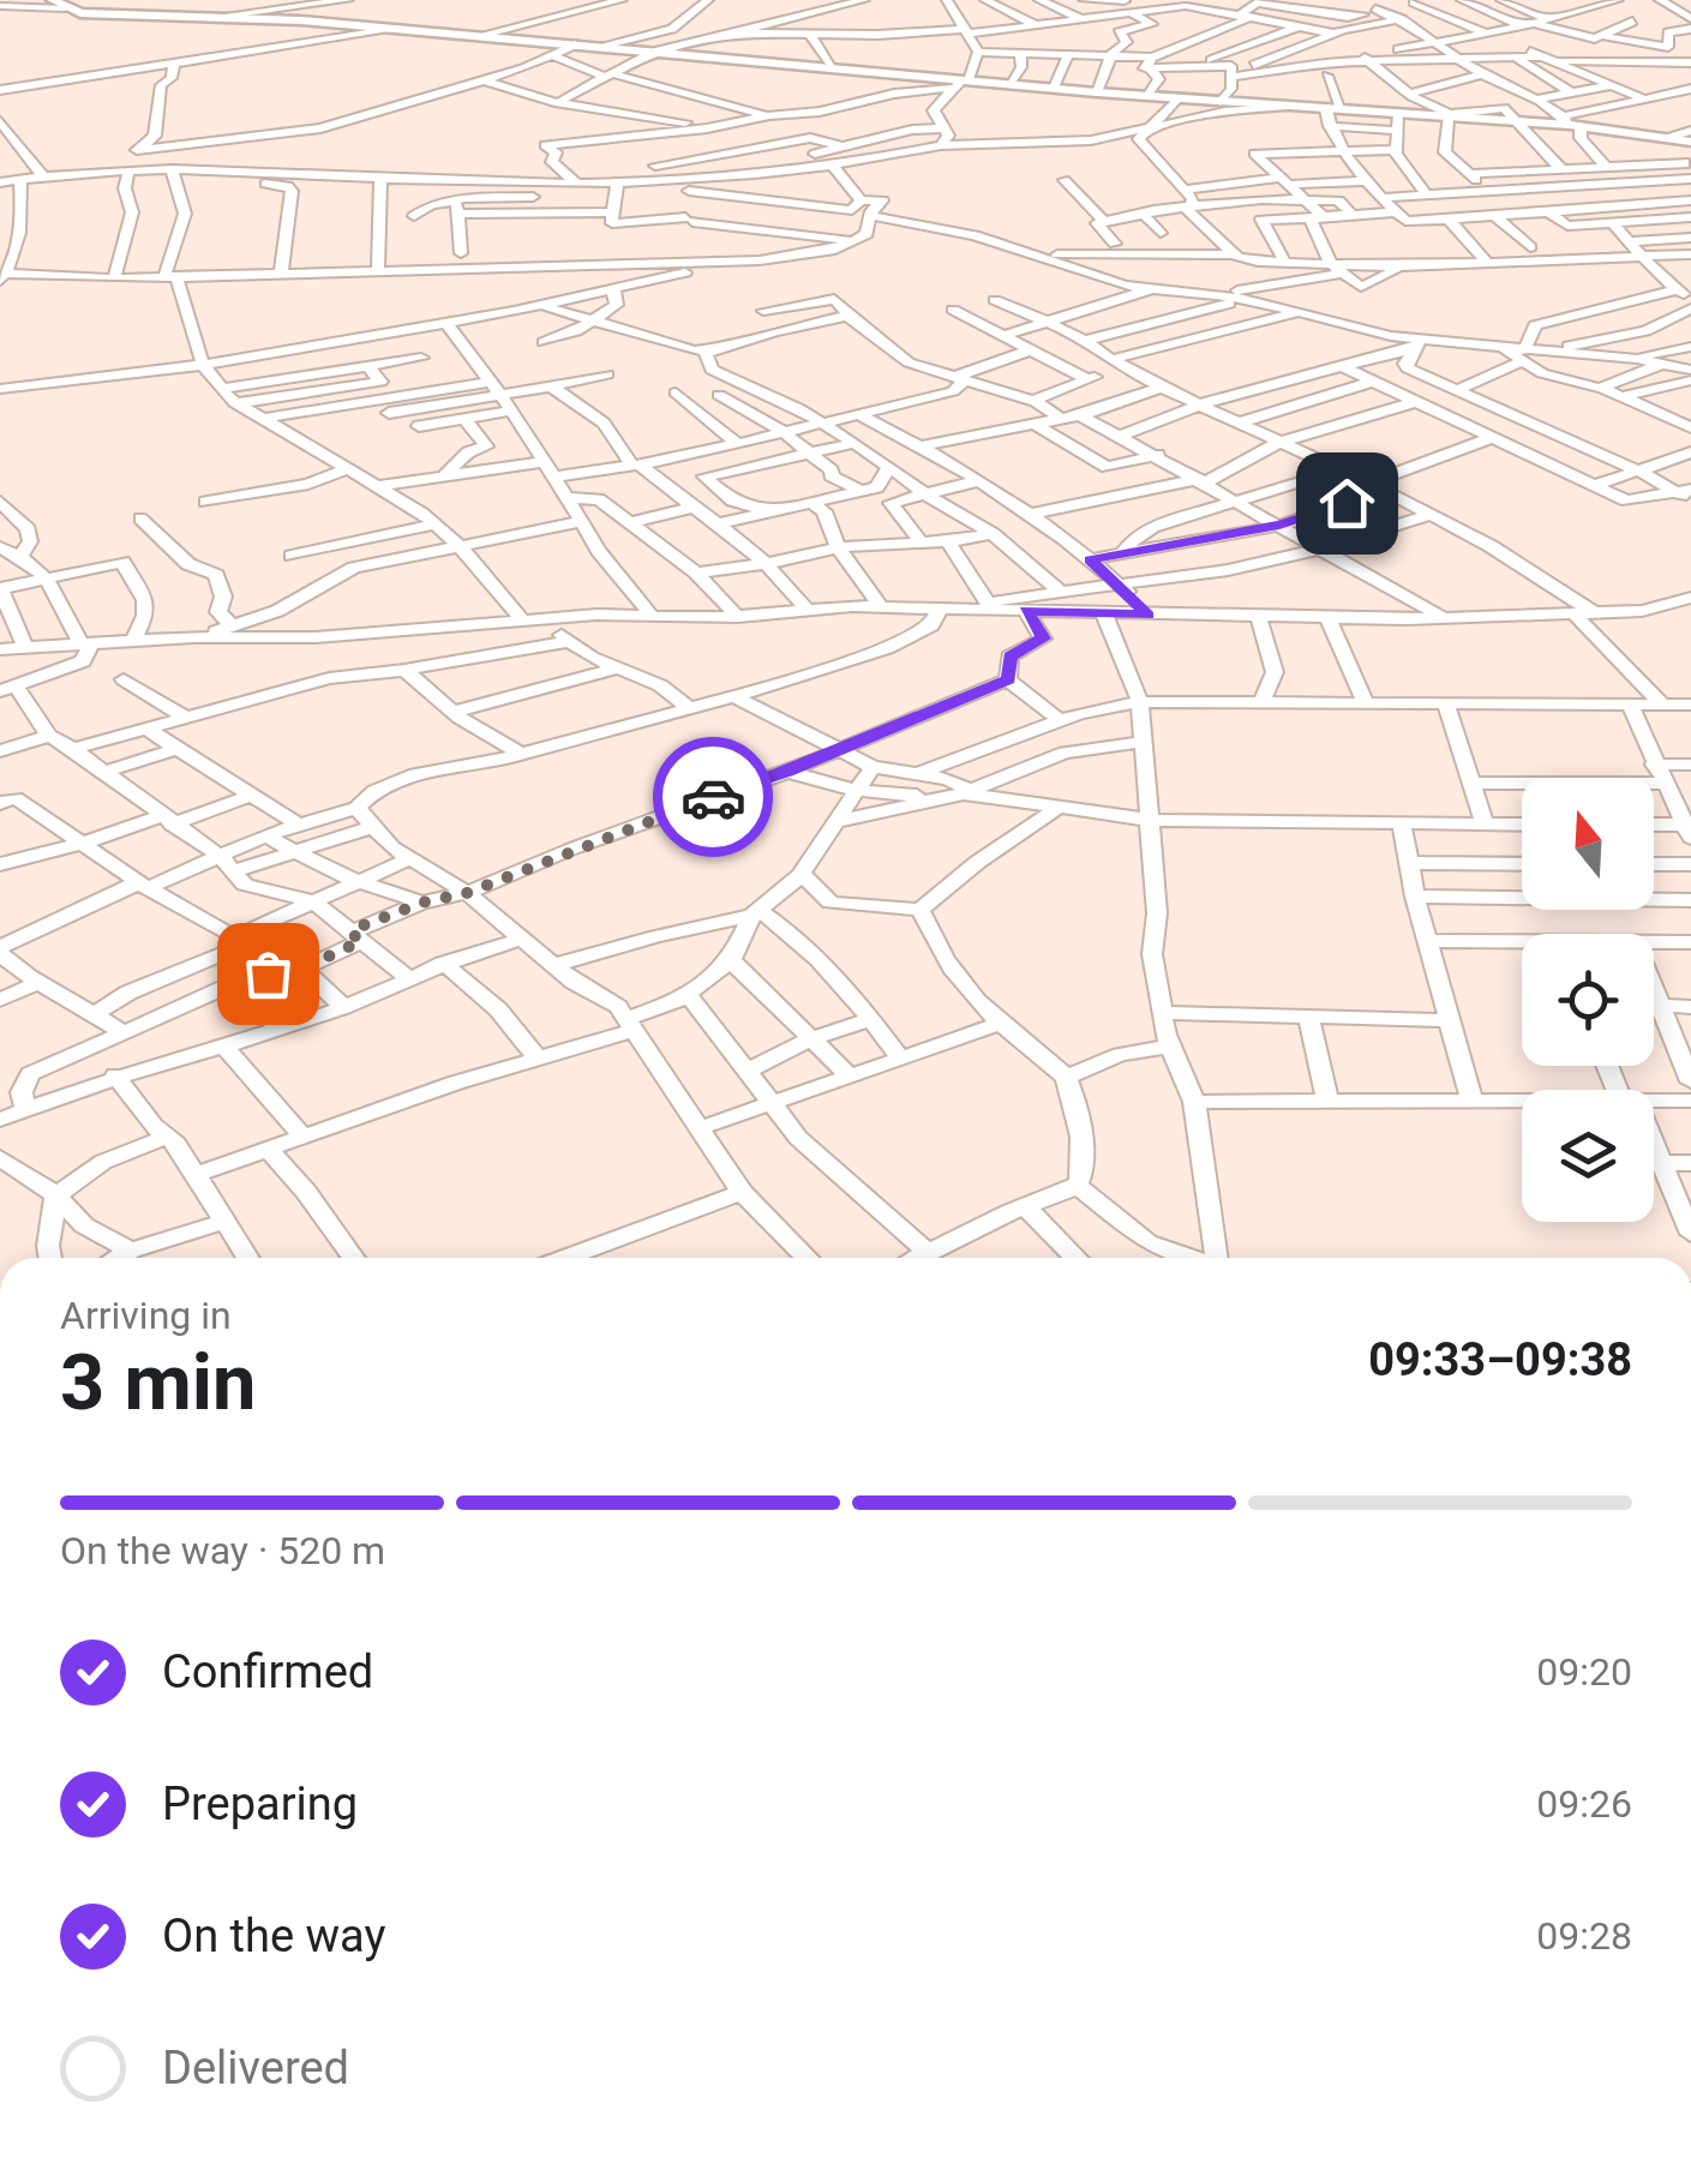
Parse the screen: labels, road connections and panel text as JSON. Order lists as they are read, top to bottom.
{
  "north": "top",
  "page": {
    "heading": ["3 min", "Arriving in", "09:33–09:38"],
    "bar": "On the way · 520 m",
    "list": [
      ["Confirmed", "09:20"],
      ["Preparing", "09:26"],
      ["On the way", "09:28"],
      "Delivered"
    ]
  }
}
